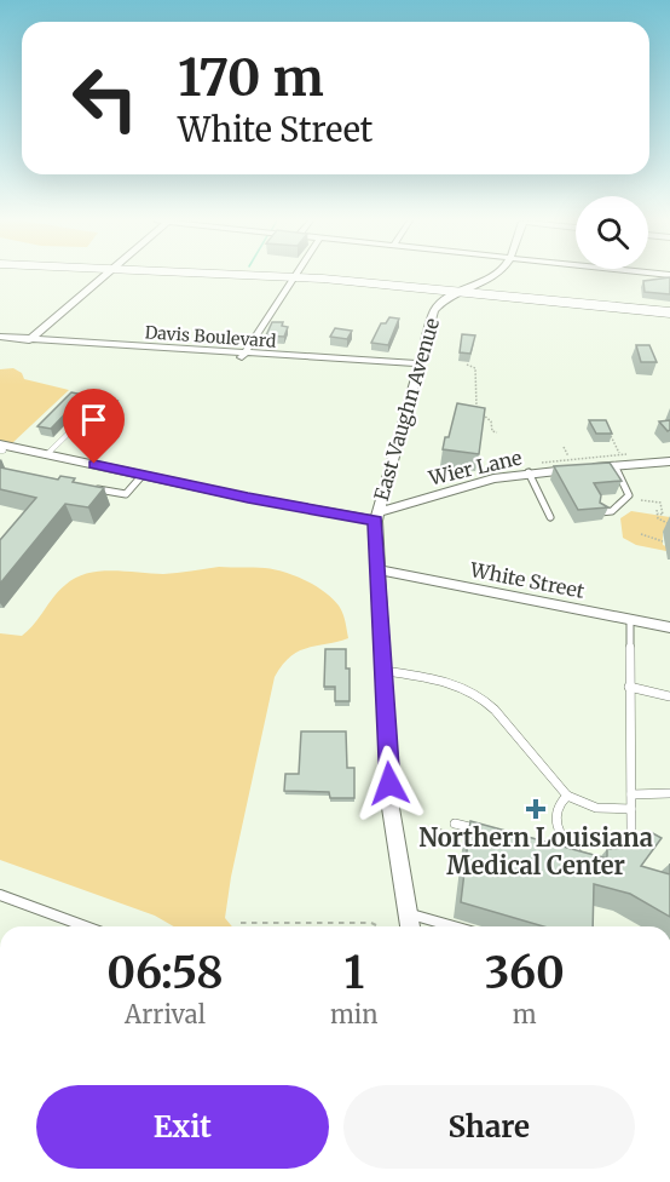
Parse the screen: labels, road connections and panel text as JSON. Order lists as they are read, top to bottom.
{
  "streets": {
    "street": [
      "Davis Boulevard",
      "East Vaughn Avenue",
      "Wier Lane",
      "White Street"
    ]
  },
  "crossings": [
    ["Davis Boulevard", "East Vaughn Avenue"],
    ["East Vaughn Avenue", "Wier Lane"],
    ["East Vaughn Avenue", "White Street"]
  ],
  "places": {
    "health": ["Northern Louisiana Medical Center"]
  },
  "page": {
    "turn": ["170 m", "White Street"],
    "eta": [
      "06:58",
      "Arrival",
      "1",
      "min",
      "360",
      "m"
    ],
    "buttons": ["Exit", "Share"]
  }
}
